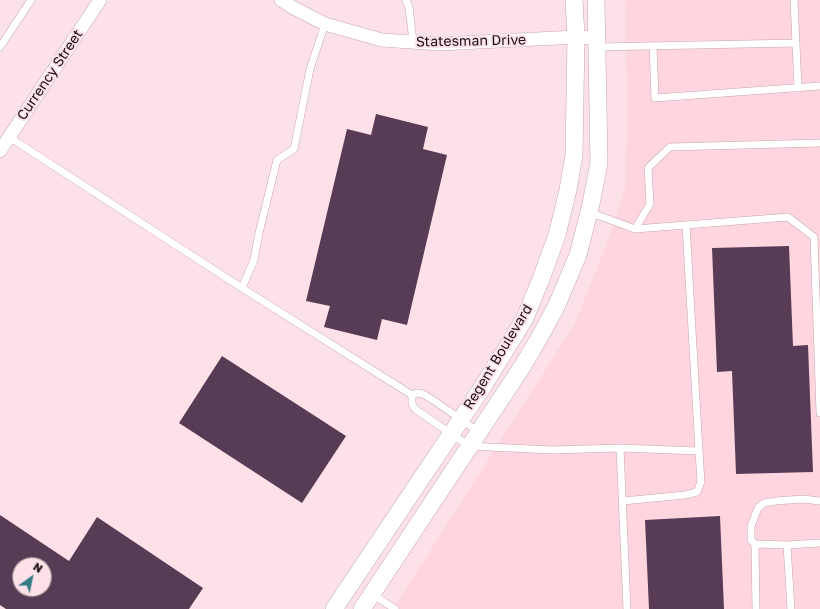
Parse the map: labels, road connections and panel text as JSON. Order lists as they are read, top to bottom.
{
  "streets": {
    "street": ["Statesman Drive", "Currency Street", "Regent Boulevard"]
  },
  "crossings": [
    ["Statesman Drive", "Regent Boulevard"]
  ],
  "north": "top right"
}
